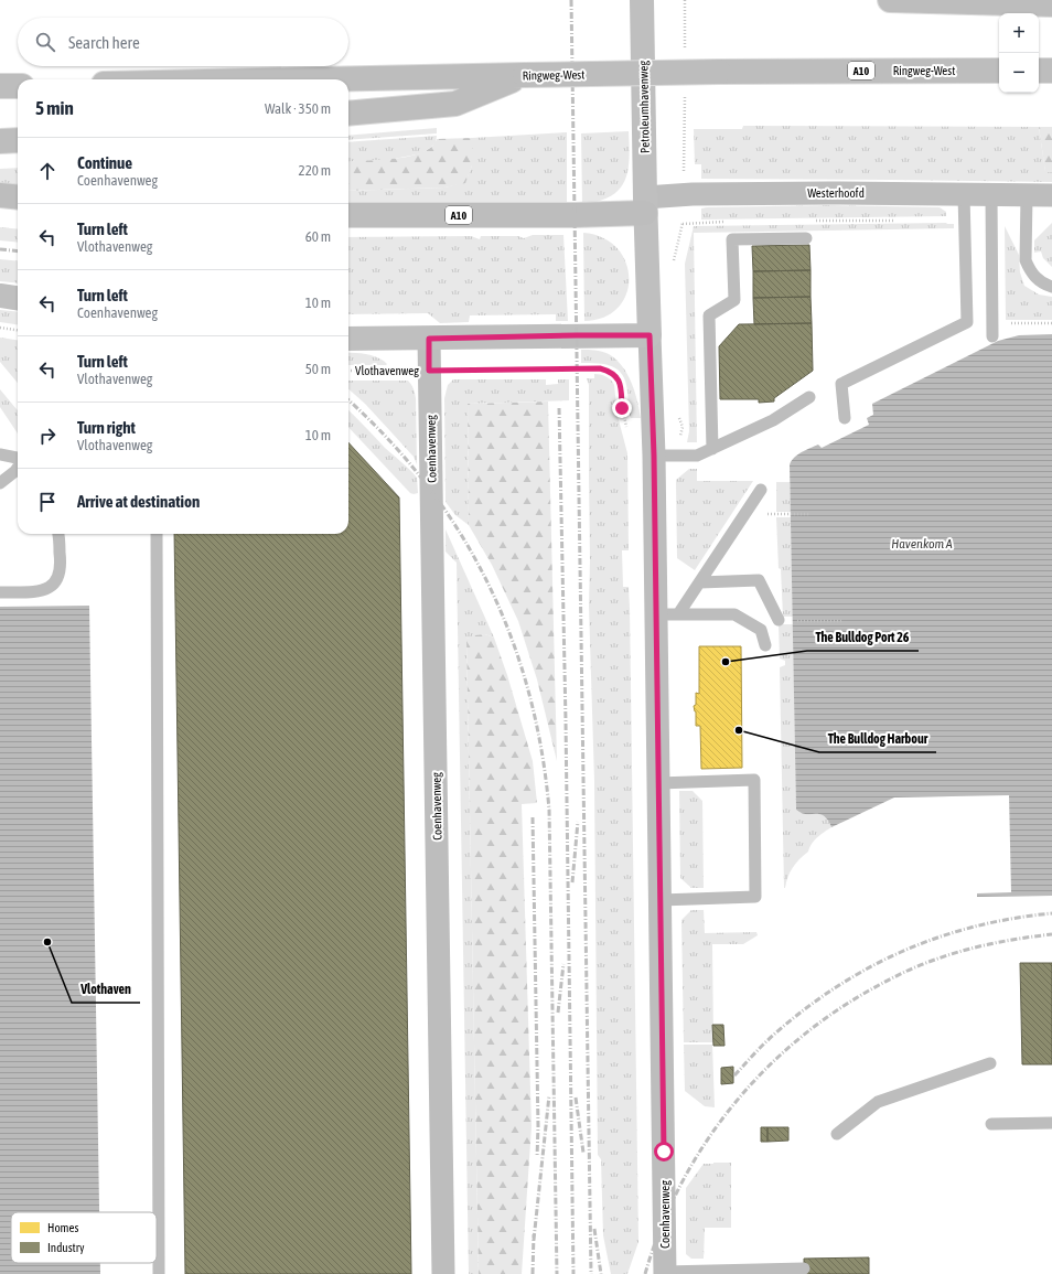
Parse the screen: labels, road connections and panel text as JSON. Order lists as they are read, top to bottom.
{
  "streets": {
    "highway": ["A10", "Ringweg-West"],
    "main road": ["Petroleumhavenweg"],
    "street": ["Westerhoofd", "Coenhavenweg"],
    "path": ["Vlothavenweg"]
  },
  "crossings": [
    ["A10", "Ringweg-West"],
    ["A10", "Petroleumhavenweg"],
    ["A10", "Westerhoofd"],
    ["Petroleumhavenweg", "Westerhoofd"],
    ["Petroleumhavenweg", "Coenhavenweg"],
    ["Vlothavenweg", "Coenhavenweg"]
  ],
  "water": ["Havenkom A"],
  "places": ["The Bulldog Port 26", "The Bulldog Harbour", "Vlothaven"],
  "legend": ["Homes", "Industry"],
  "page": {
    "map_buttons": ["+", "−"],
    "search": "Search here",
    "heading": ["5 min", "Walk · 350 m"],
    "list": [
      ["Continue", "Coenhavenweg", "220 m"],
      ["Turn left", "Vlothavenweg", "60 m"],
      ["Turn left", "Coenhavenweg", "10 m"],
      ["Turn left", "Vlothavenweg", "50 m"],
      ["Turn right", "Vlothavenweg", "10 m"],
      "Arrive at destination"
    ]
  }
}
